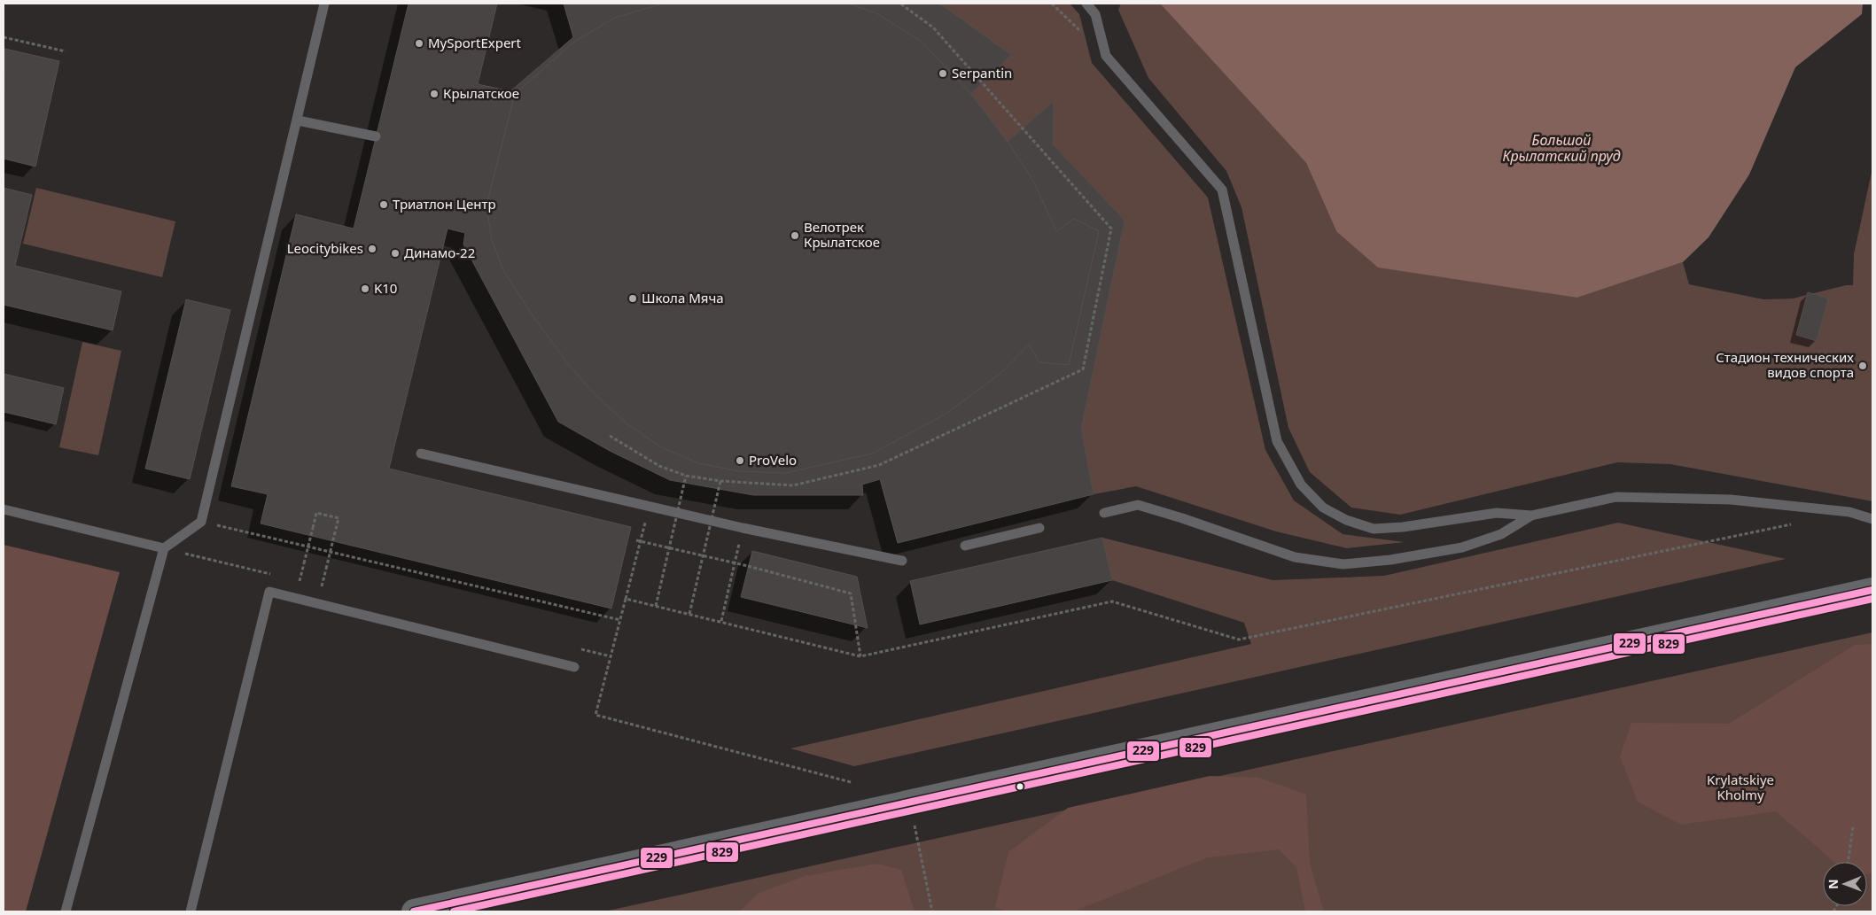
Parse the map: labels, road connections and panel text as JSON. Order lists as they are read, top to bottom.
{
  "water": ["Большой Крылатский пруд"],
  "parks": ["Krylatskiye Kholmy"],
  "places": [
    "MySportExpert",
    "Serpantin",
    "Крылатское",
    "Триатлон Центр",
    "Велотрек Крылатское",
    "Leocitybikes",
    "Динамо-22",
    "K10",
    "Школа Мяча",
    "Стадион технических видов спорта",
    "ProVelo"
  ],
  "lines": ["transit line 229", "transit line 829"],
  "north": "left"
}
